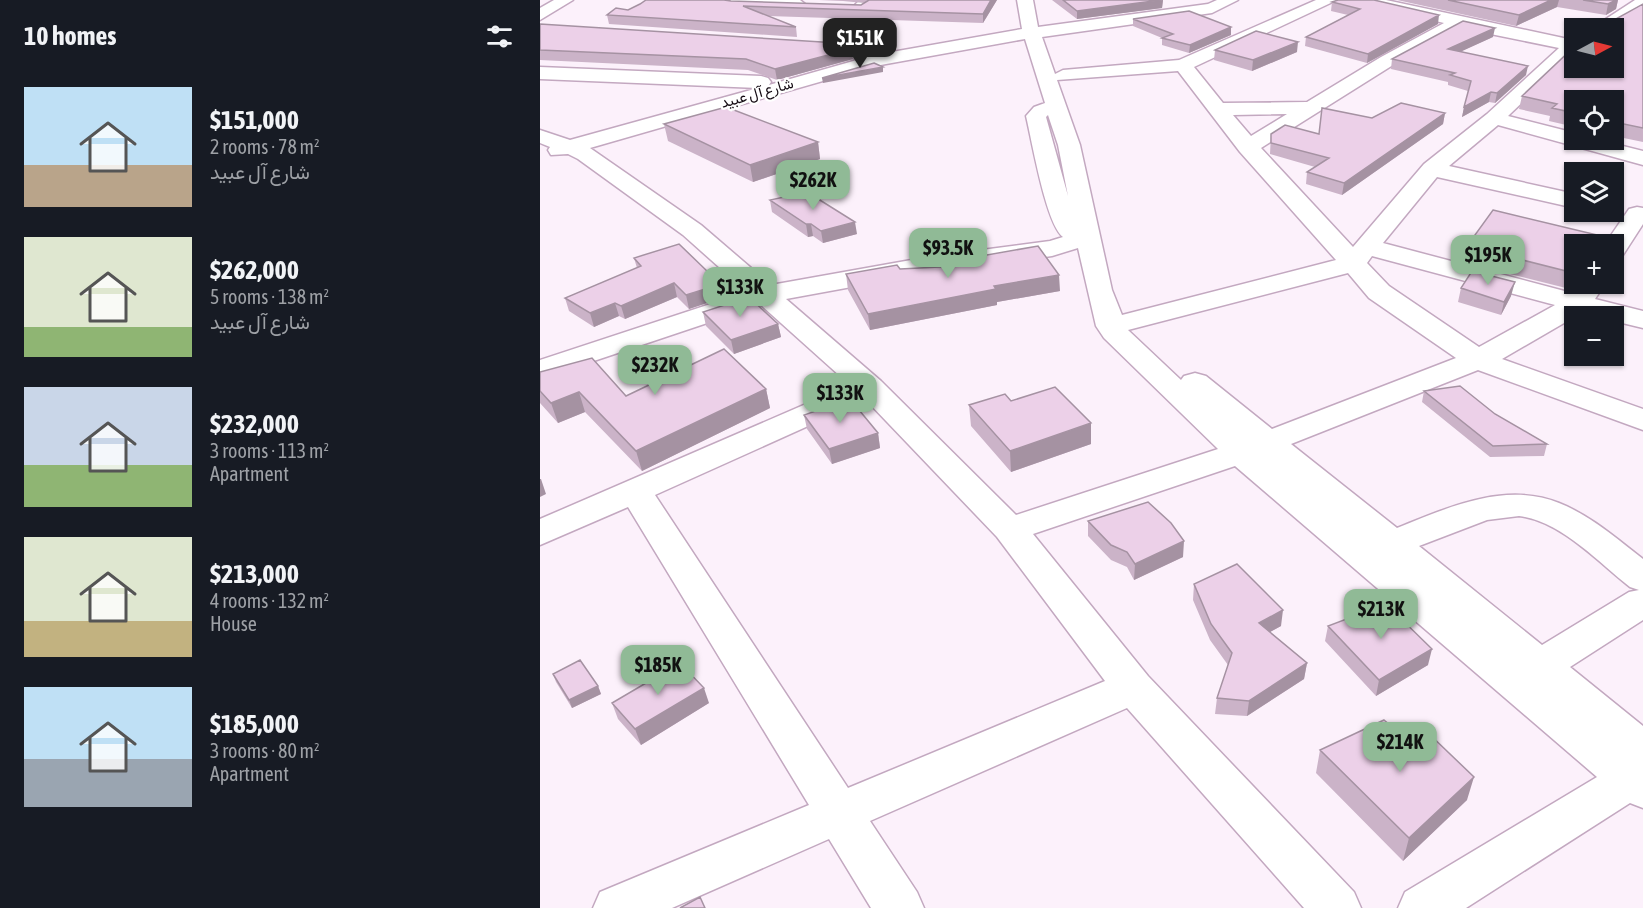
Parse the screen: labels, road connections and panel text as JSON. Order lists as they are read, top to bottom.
{
  "streets": {
    "street": ["شارع آل عبيد"]
  },
  "north": "right",
  "page": {
    "heading": "10 homes",
    "map_buttons": ["+", "−"],
    "price": [
      "$151K",
      "$262K",
      "$93.5K",
      "$195K",
      "$133K",
      "$232K",
      "$133K",
      "$213K",
      "$185K",
      "$214K"
    ],
    "list": [
      {
        "name": "$151,000",
        "note": "2 rooms · 78 m² · شارع آل عبيد"
      },
      {
        "name": "$262,000",
        "note": "5 rooms · 138 m² · شارع آل عبيد"
      },
      {
        "name": "$232,000",
        "note": "3 rooms · 113 m² · Apartment"
      },
      {
        "name": "$213,000",
        "note": "4 rooms · 132 m² · House"
      },
      {
        "name": "$185,000",
        "note": "3 rooms · 80 m² · Apartment"
      }
    ]
  }
}
